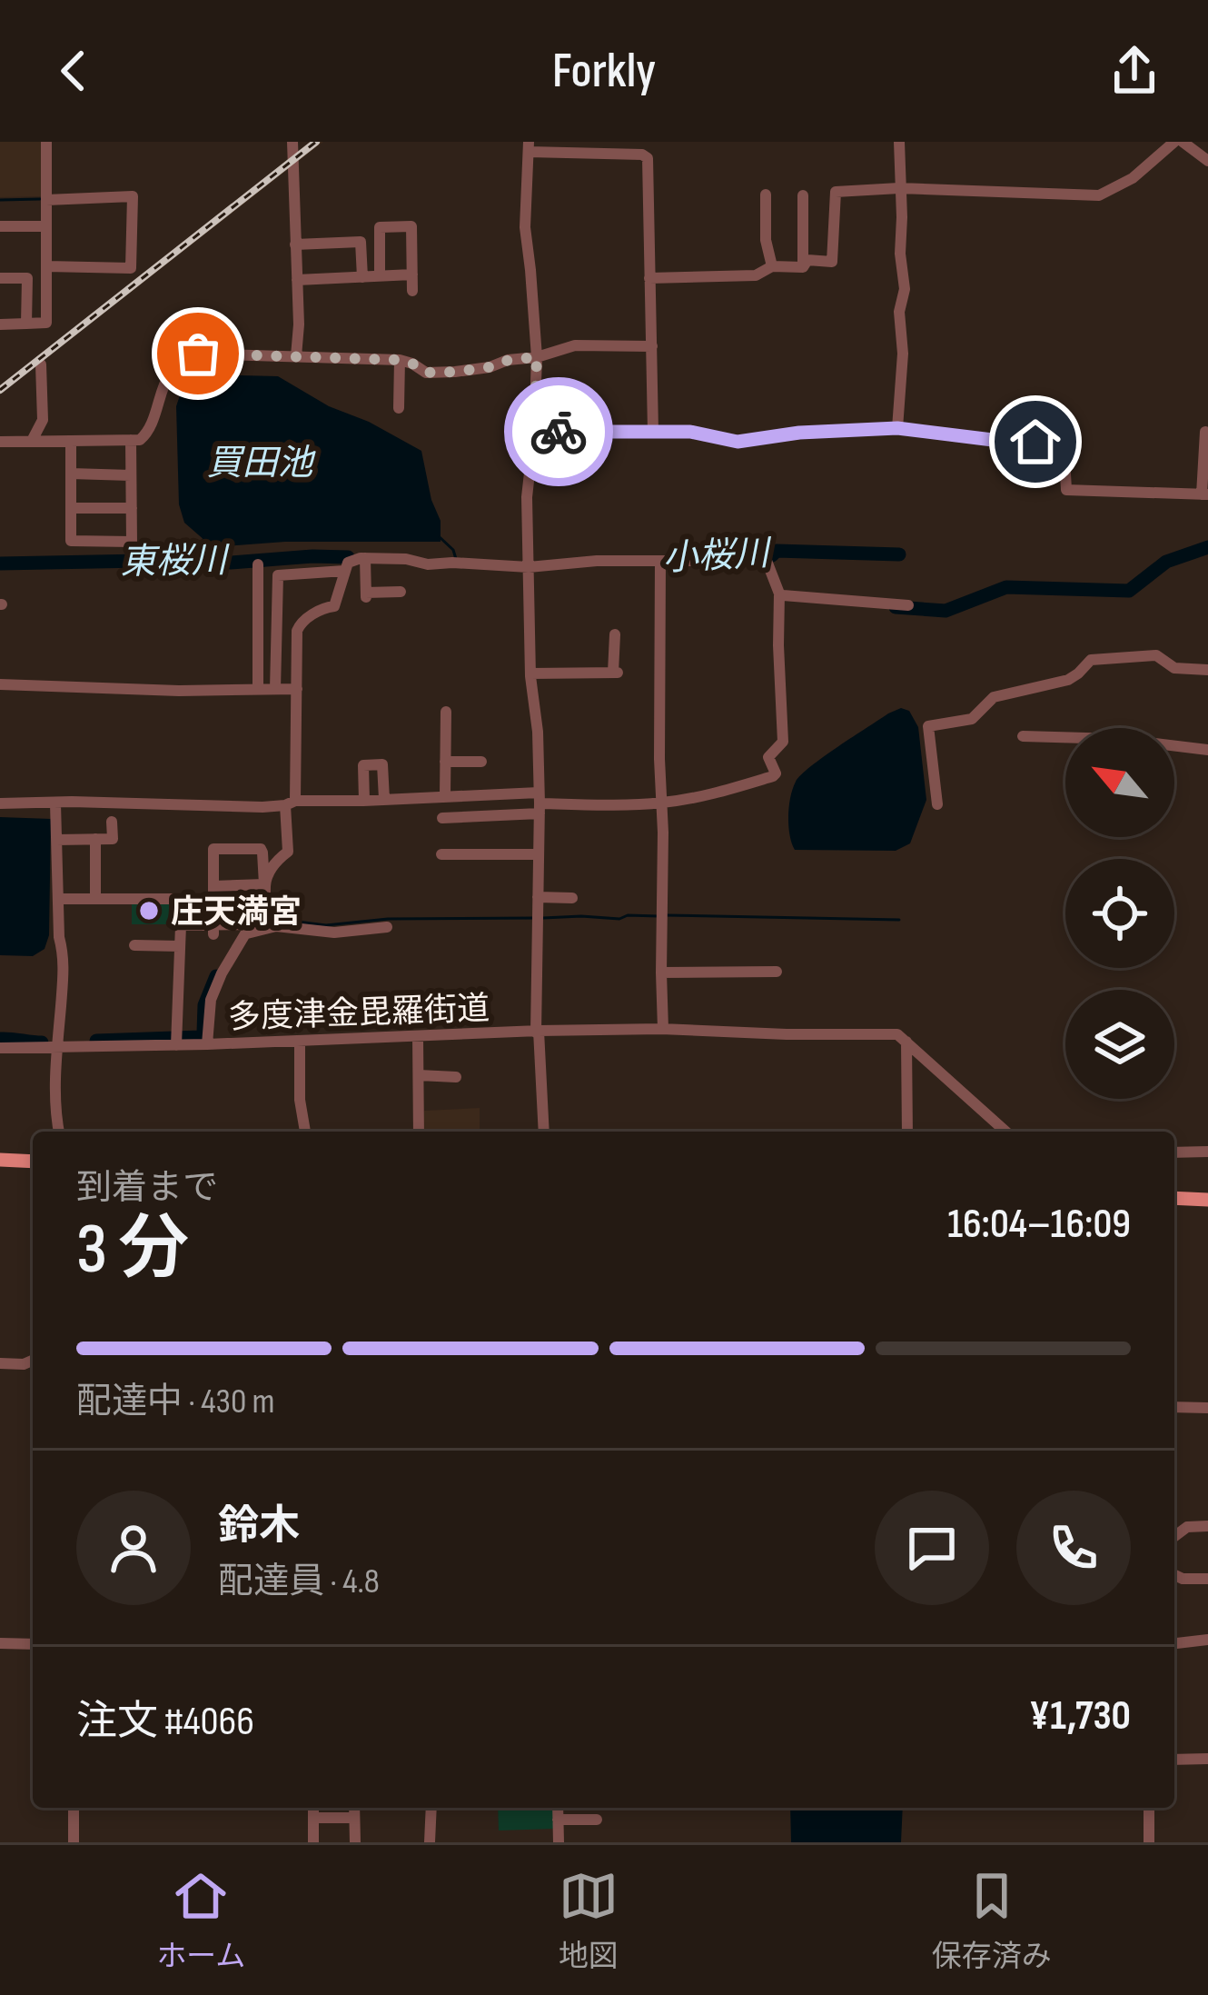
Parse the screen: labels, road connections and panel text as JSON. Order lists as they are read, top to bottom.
{
  "streets": {
    "street": ["多度津金毘羅街道"]
  },
  "water": ["買田池", "小桜川", "東桜川"],
  "places": ["庄天満宮"],
  "north": "top left",
  "page": {
    "header": "Forkly",
    "heading": ["3 分", "到着まで", "16:04–16:09"],
    "panel": [
      "鈴木",
      "配達員 · 4.8",
      "注文 #4066",
      "¥1,730"
    ],
    "bar": "配達中 · 430 m",
    "tabs": ["ホーム", "地図", "保存済み"]
  }
}
